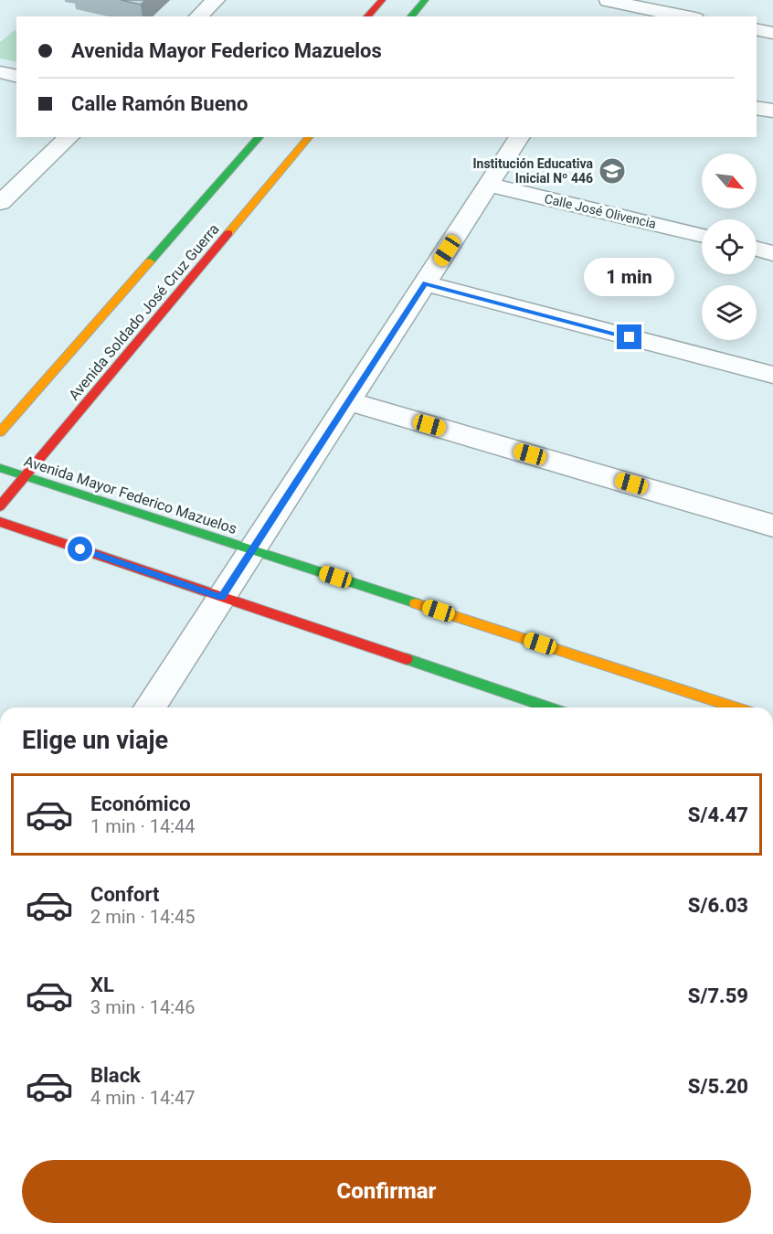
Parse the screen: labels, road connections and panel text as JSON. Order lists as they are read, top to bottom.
{
  "streets": {
    "street": ["Calle José Olivencia", "Avenida Soldado José Cruz Guerra", "Avenida Mayor Federico Mazuelos"]
  },
  "crossings": [
    ["Avenida Soldado José Cruz Guerra", "Avenida Mayor Federico Mazuelos"]
  ],
  "places": {
    "school or university": ["Institución Educativa Inicial Nº 446"]
  },
  "north": "bottom right",
  "page": {
    "banner": ["Avenida Mayor Federico Mazuelos", "Calle Ramón Bueno"],
    "bubble": "1 min",
    "heading": "Elige un viaje",
    "list": [
      {
        "name": "Económico",
        "note": "1 min · 14:44",
        "value": "S/4.47"
      },
      {
        "name": "Confort",
        "note": "2 min · 14:45",
        "value": "S/6.03"
      },
      {
        "name": "XL",
        "note": "3 min · 14:46",
        "value": "S/7.59"
      },
      {
        "name": "Black",
        "note": "4 min · 14:47",
        "value": "S/5.20"
      }
    ],
    "buttons": "Confirmar"
  }
}
